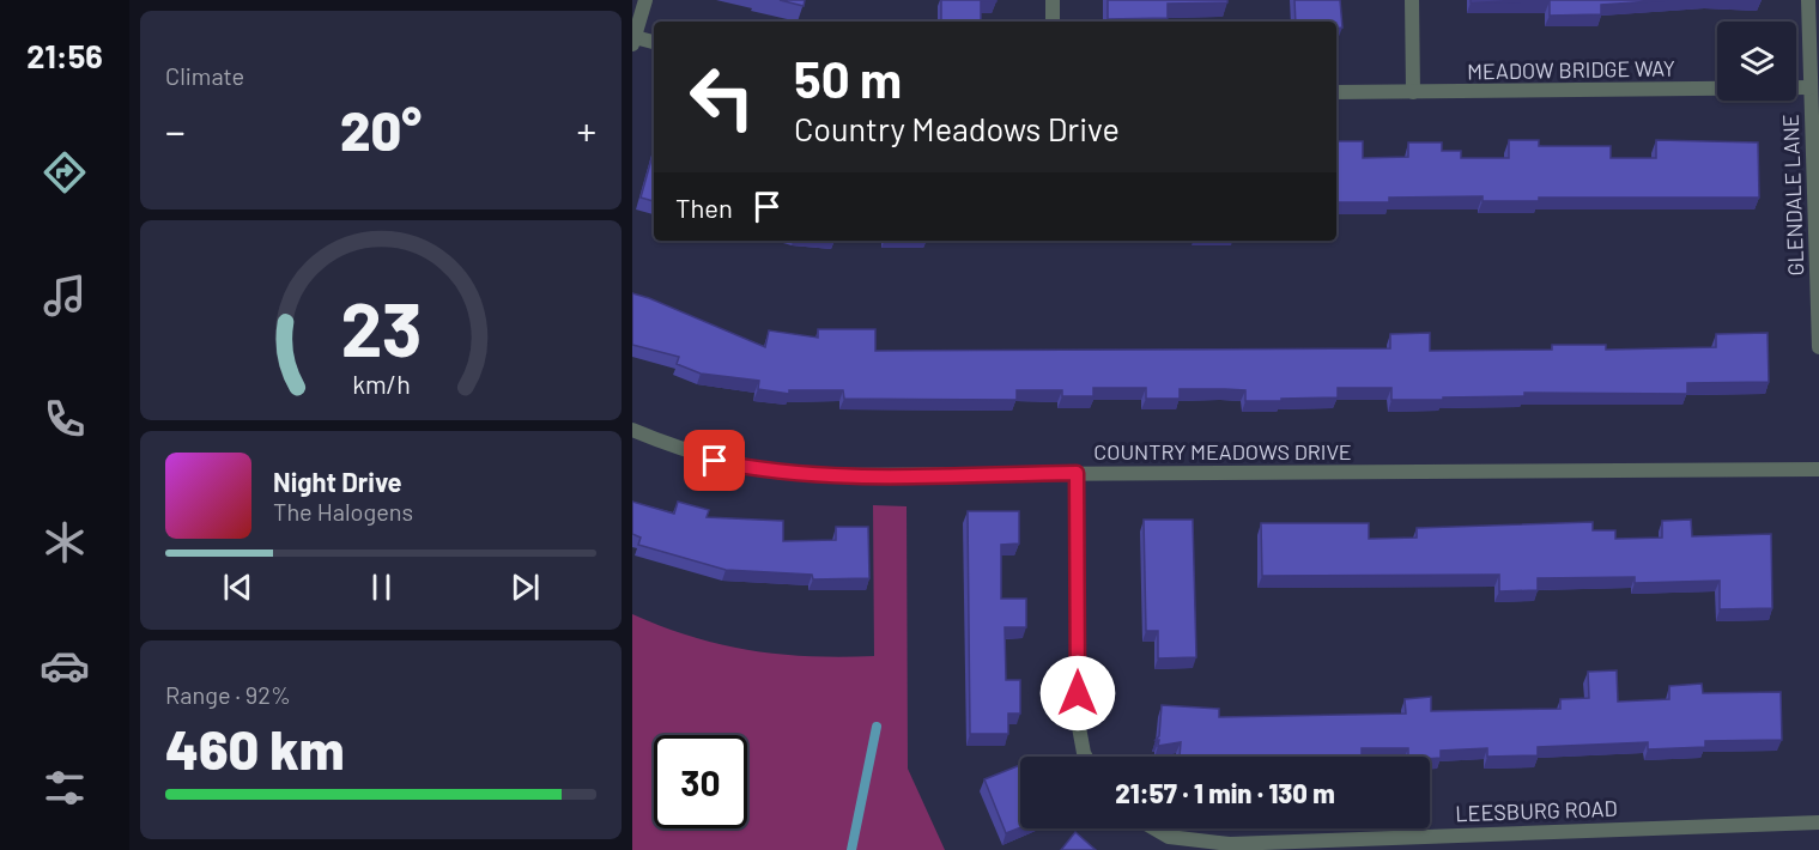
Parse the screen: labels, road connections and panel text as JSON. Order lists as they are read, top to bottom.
{
  "streets": {
    "street": [
      "MEADOW BRIDGE WAY",
      "GLENDALE LANE",
      "COUNTRY MEADOWS DRIVE",
      "LEESBURG ROAD"
    ]
  },
  "crossings": [
    ["MEADOW BRIDGE WAY", "GLENDALE LANE"]
  ],
  "page": {
    "tabs": "21:56",
    "tile": [
      "Climate",
      ["Range · 92%", "460 km"]
    ],
    "turn": ["50 m", "Country Meadows Drive"],
    "heat": ["−", "20°", "+"],
    "then": "Then",
    "song": ["Night Drive", "The Halogens"],
    "limit": "30",
    "trip": "21:57 · 1 min · 130 m",
    "gauge": ["23", "km/h"]
  }
}
